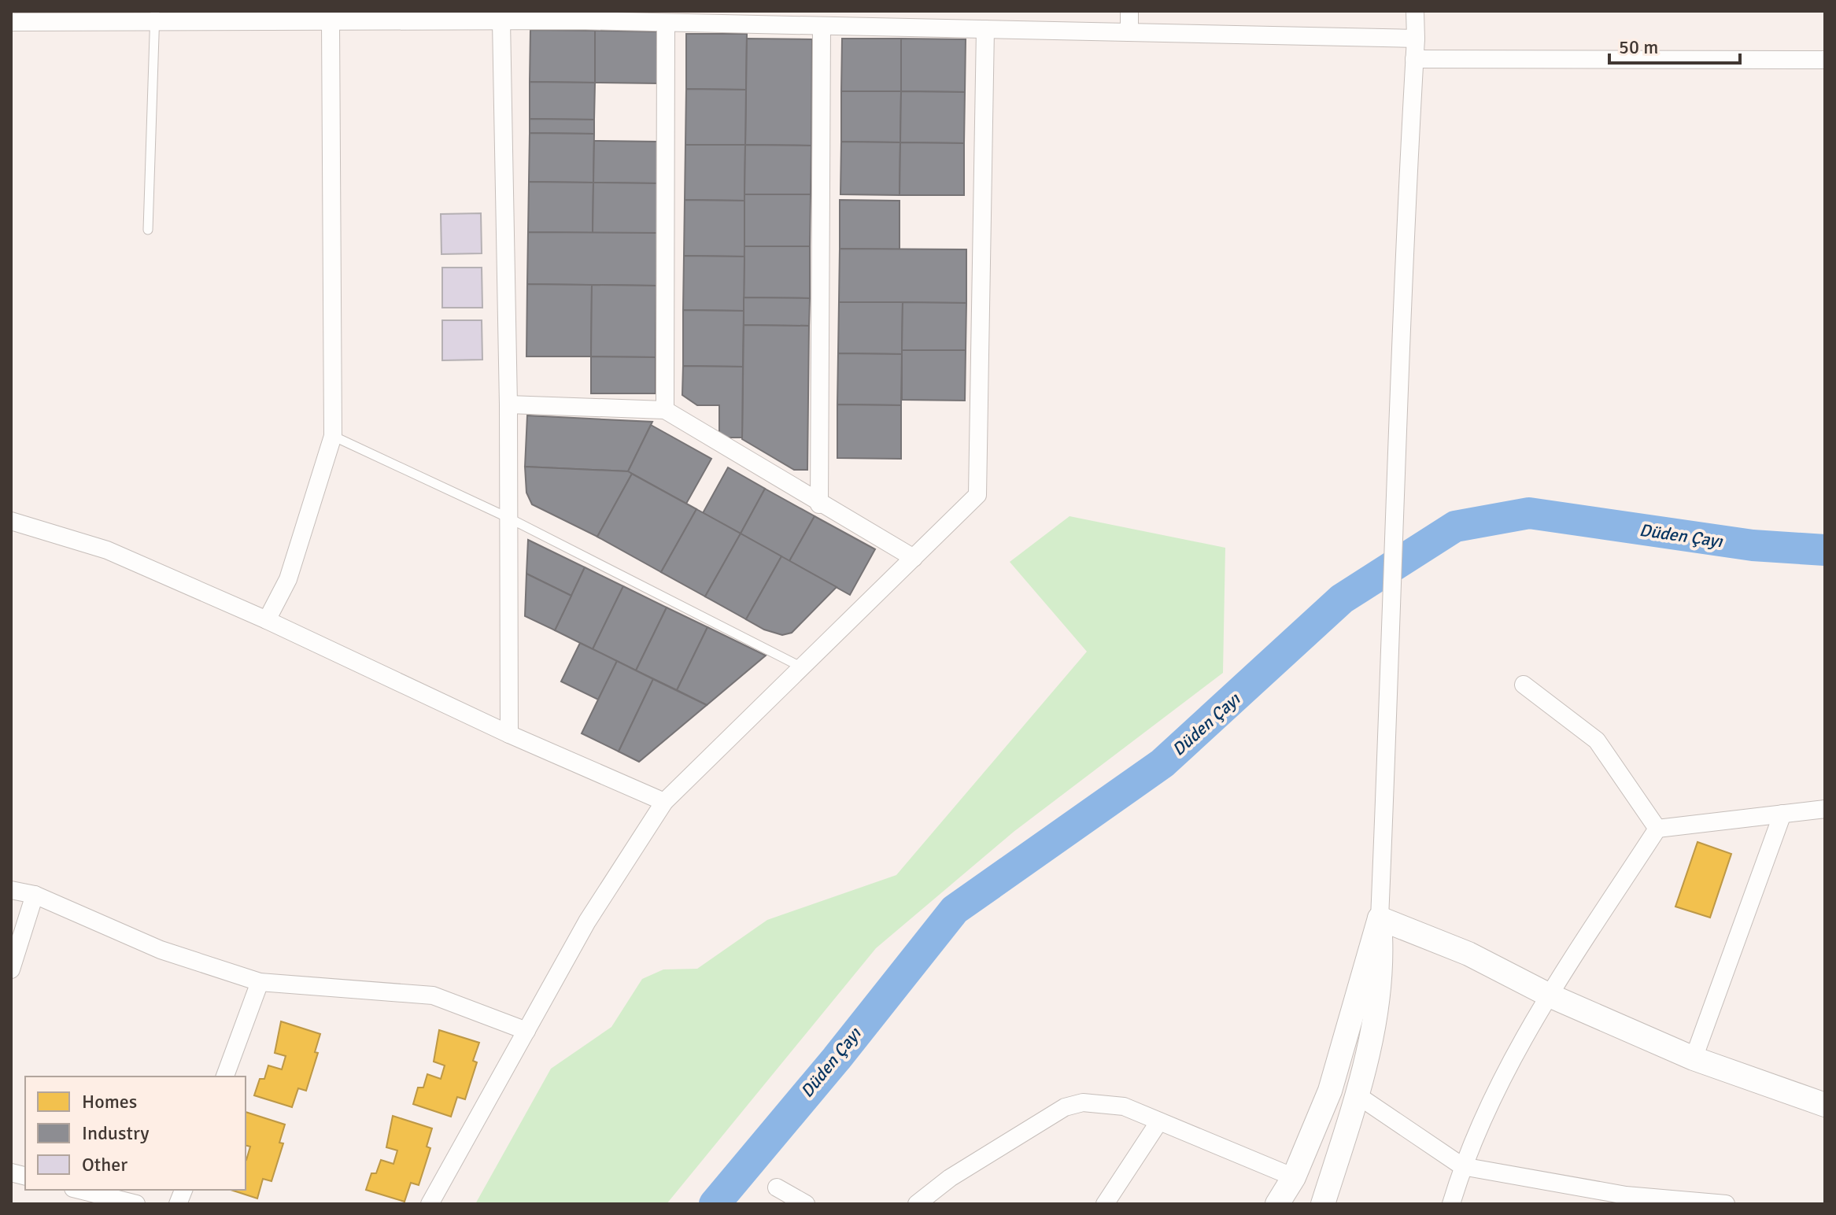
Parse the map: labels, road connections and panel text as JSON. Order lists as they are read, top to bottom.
{
  "water": ["Düden Çayı"],
  "legend": ["Homes", "Industry", "Other"],
  "scale_bar": "50 m"
}
